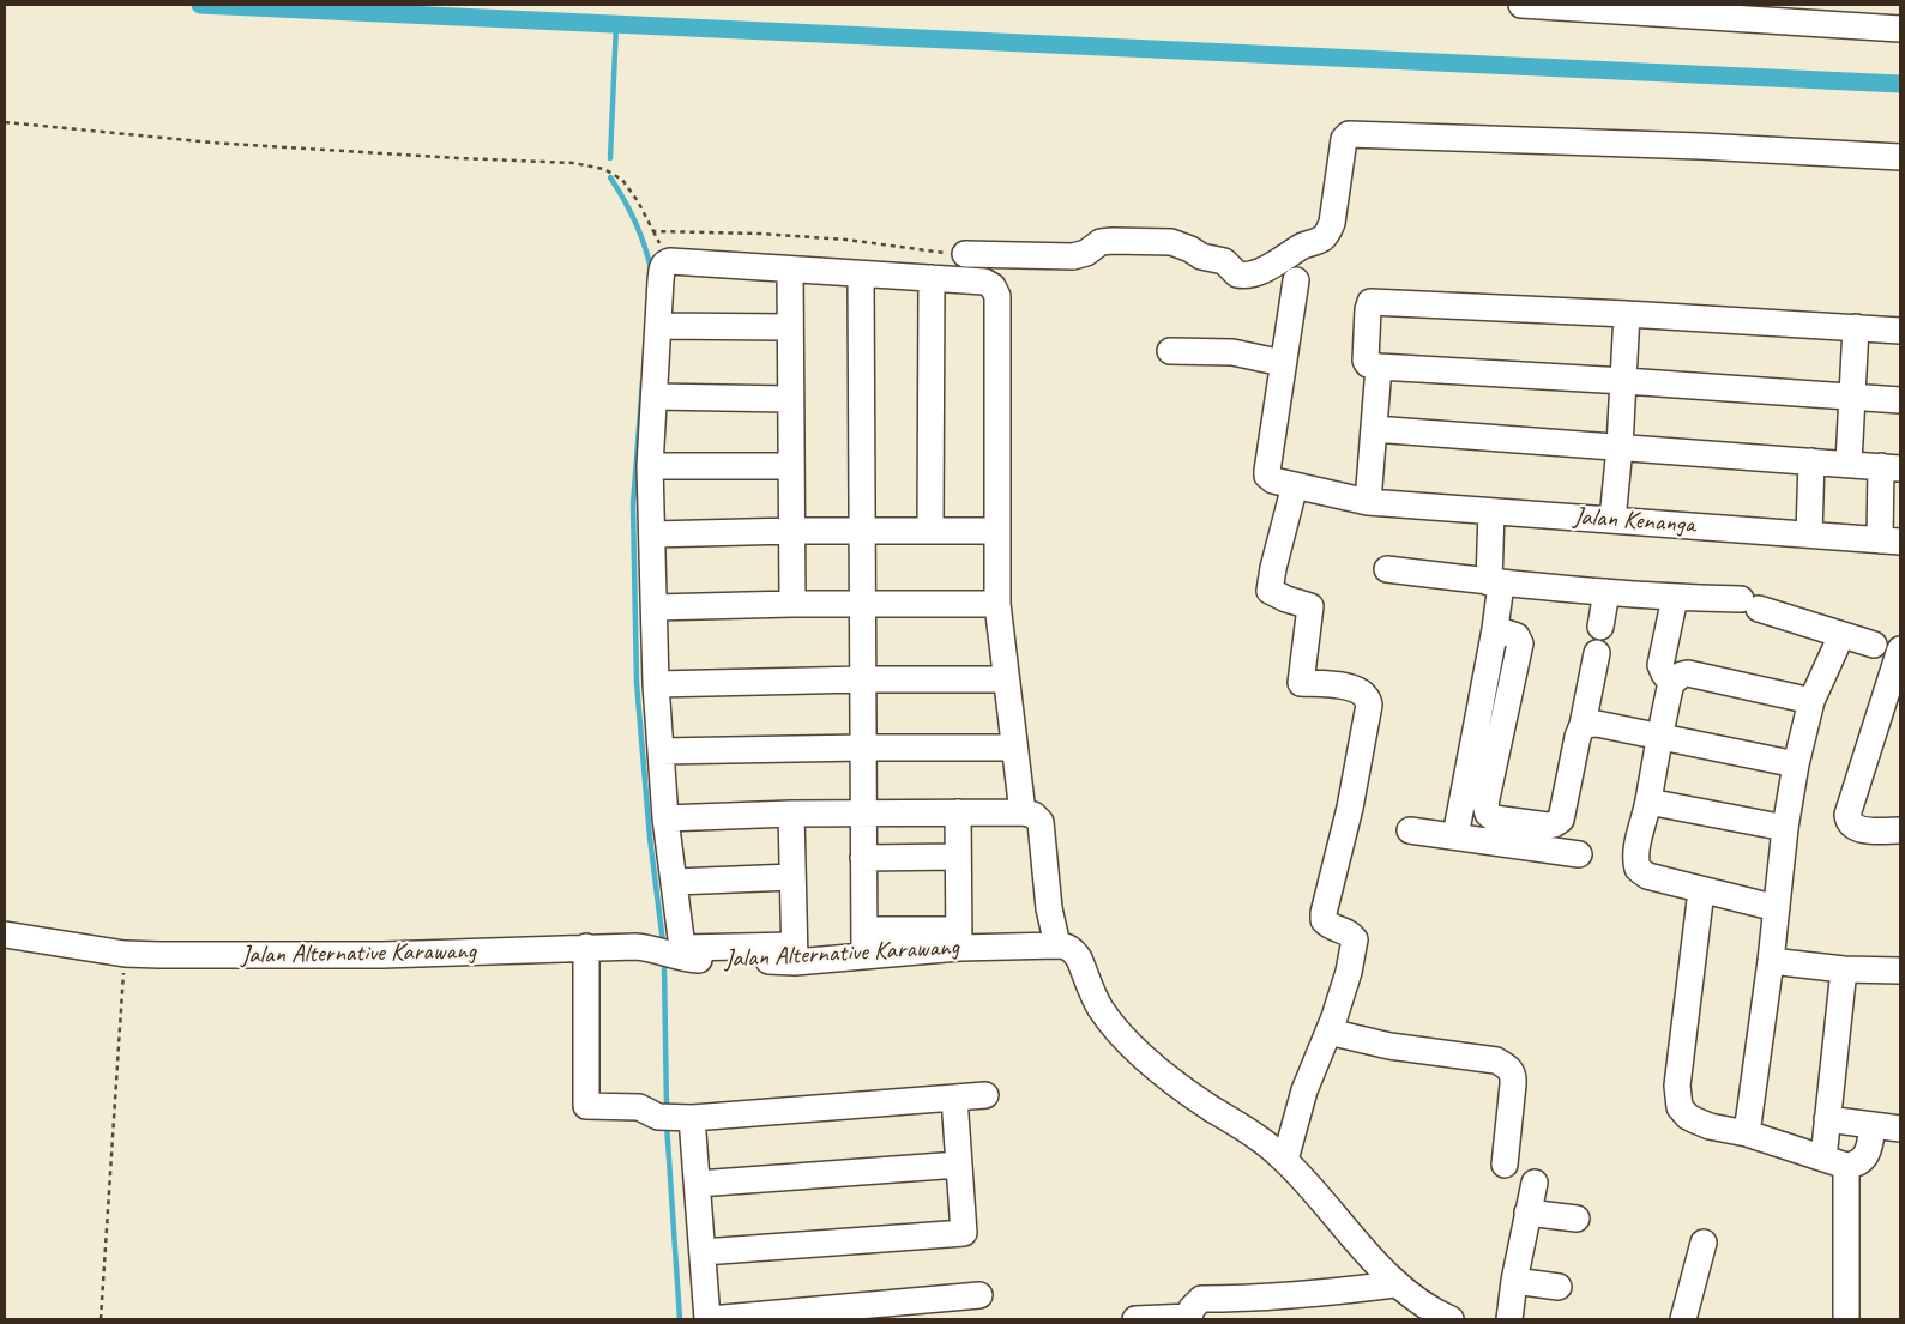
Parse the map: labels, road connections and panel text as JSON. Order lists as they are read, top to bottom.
{
  "streets": {
    "street": ["Jalan Kenanga", "Jalan Alternative Karawang"]
  }
}
